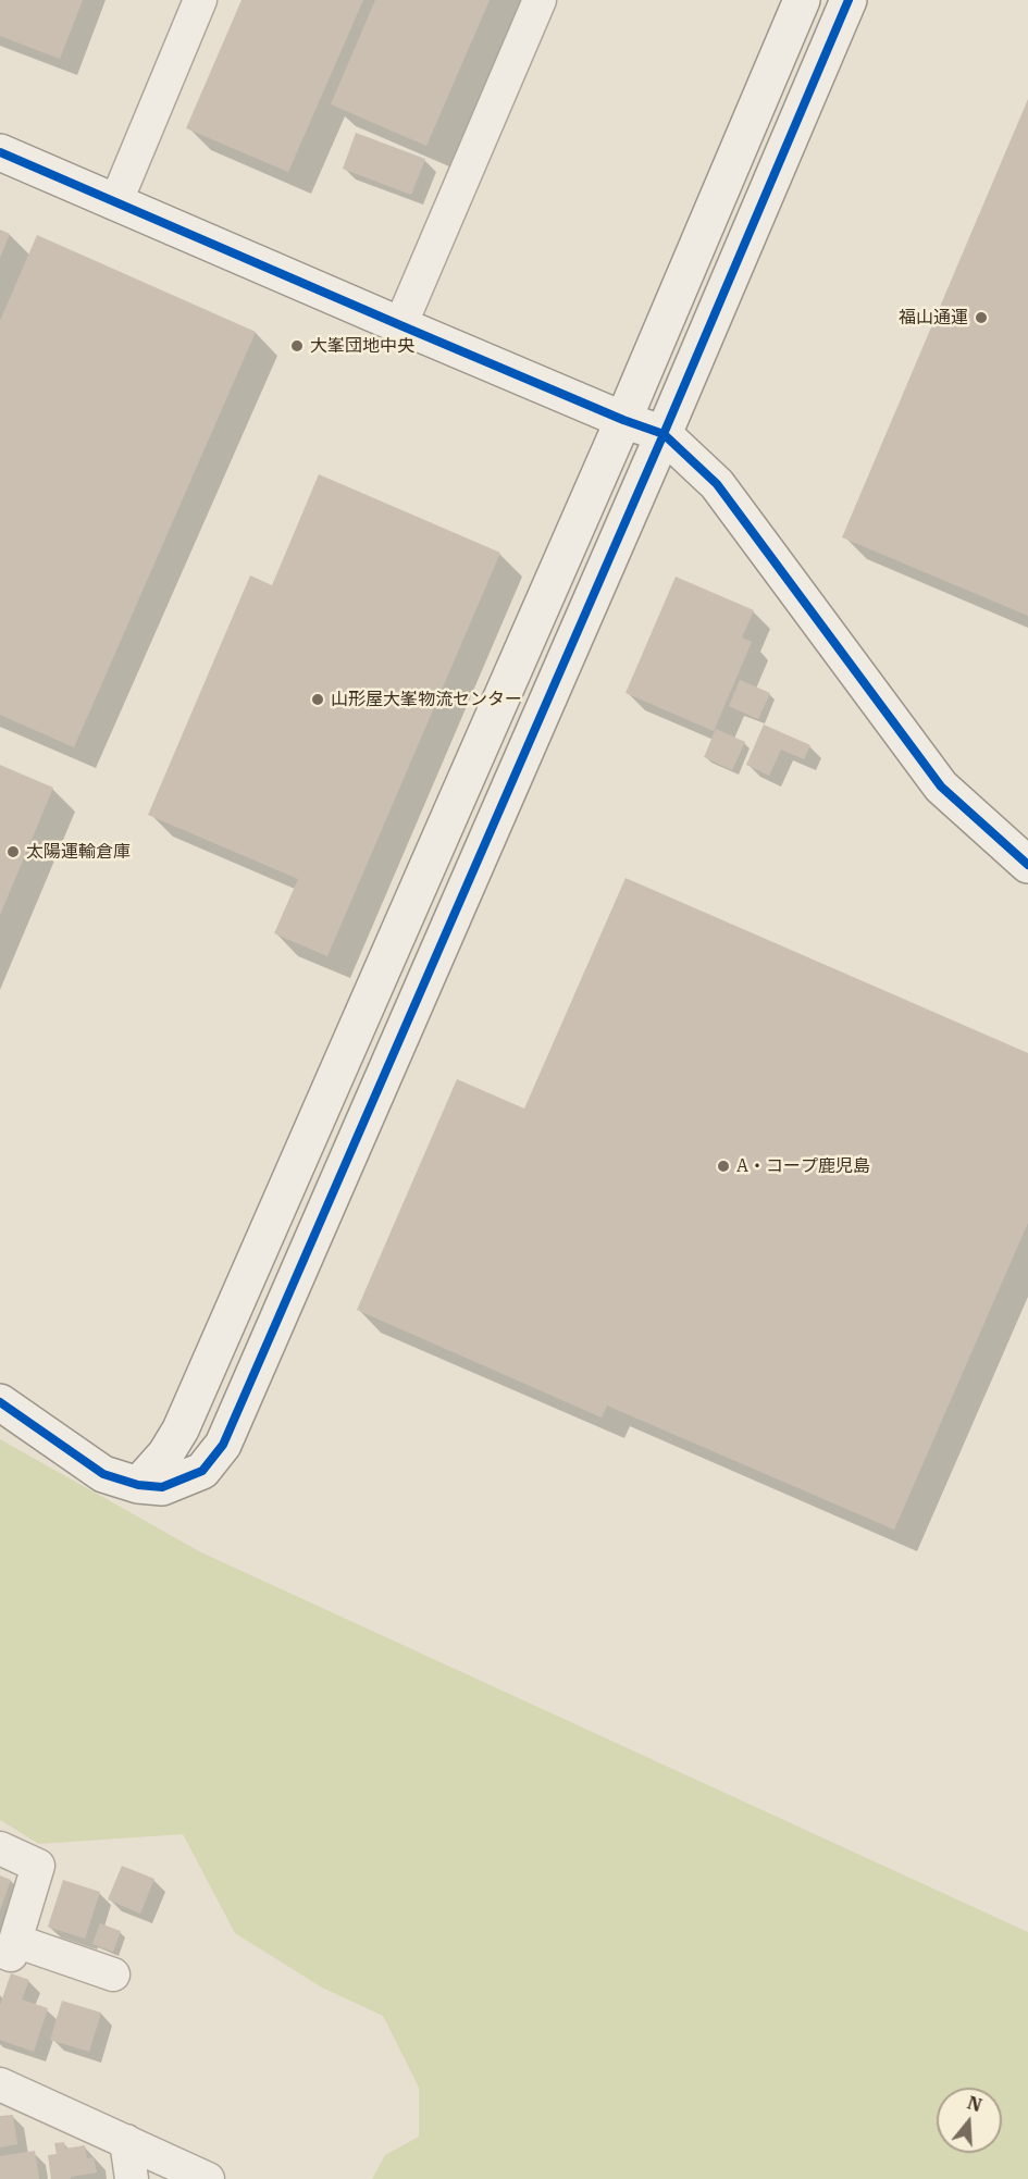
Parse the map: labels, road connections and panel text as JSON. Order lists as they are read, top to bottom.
{
  "places": [
    "福山通運",
    "大峯団地中央",
    "山形屋大峯物流センター",
    "太陽運輸倉庫",
    "A・コープ鹿児島"
  ],
  "north": "top"
}
